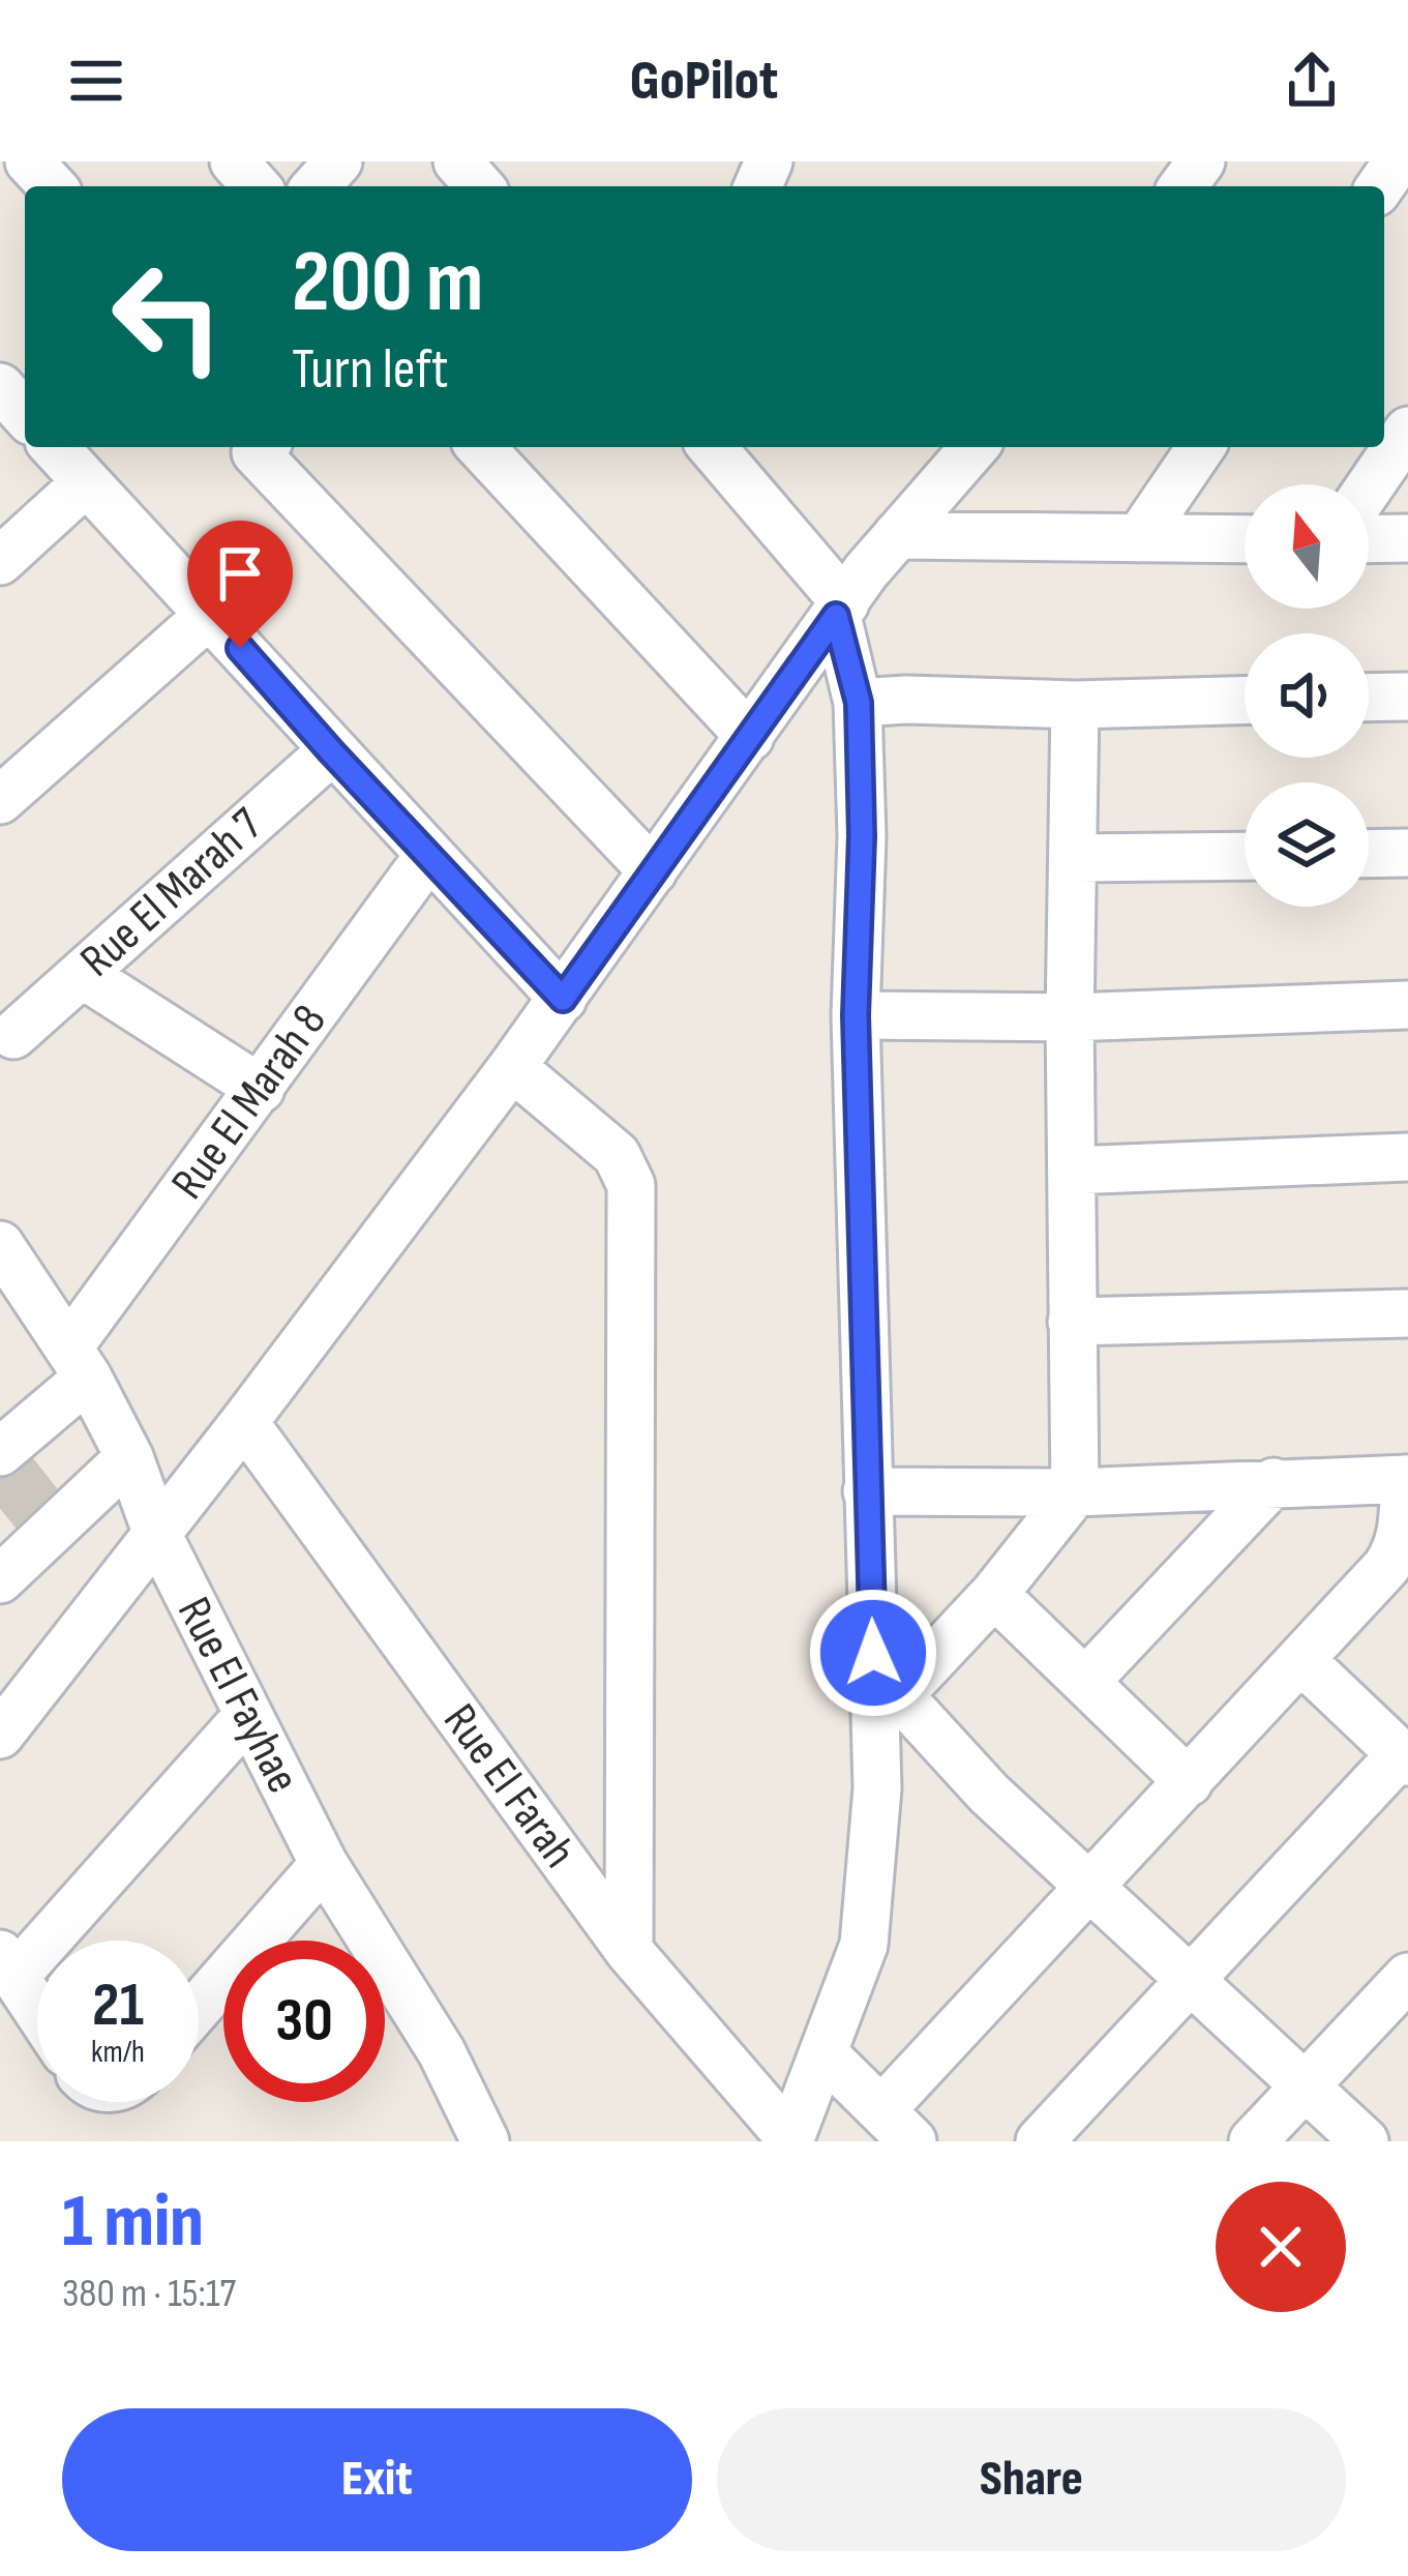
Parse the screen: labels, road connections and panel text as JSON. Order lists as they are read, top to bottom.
{
  "streets": {
    "street": [
      "Rue El Marah 7",
      "Rue El Marah 8",
      "Rue El Fayhae",
      "Rue El Farah"
    ]
  },
  "crossings": [
    ["Rue El Marah 8", "Rue El Fayhae"]
  ],
  "north": "top",
  "page": {
    "header": "GoPilot",
    "turn": ["200 m", "Turn left"],
    "speed": "21 km/h",
    "limit": "30",
    "heading": ["1 min", "380 m · 15:17"],
    "buttons": ["Exit", "Share"]
  }
}
